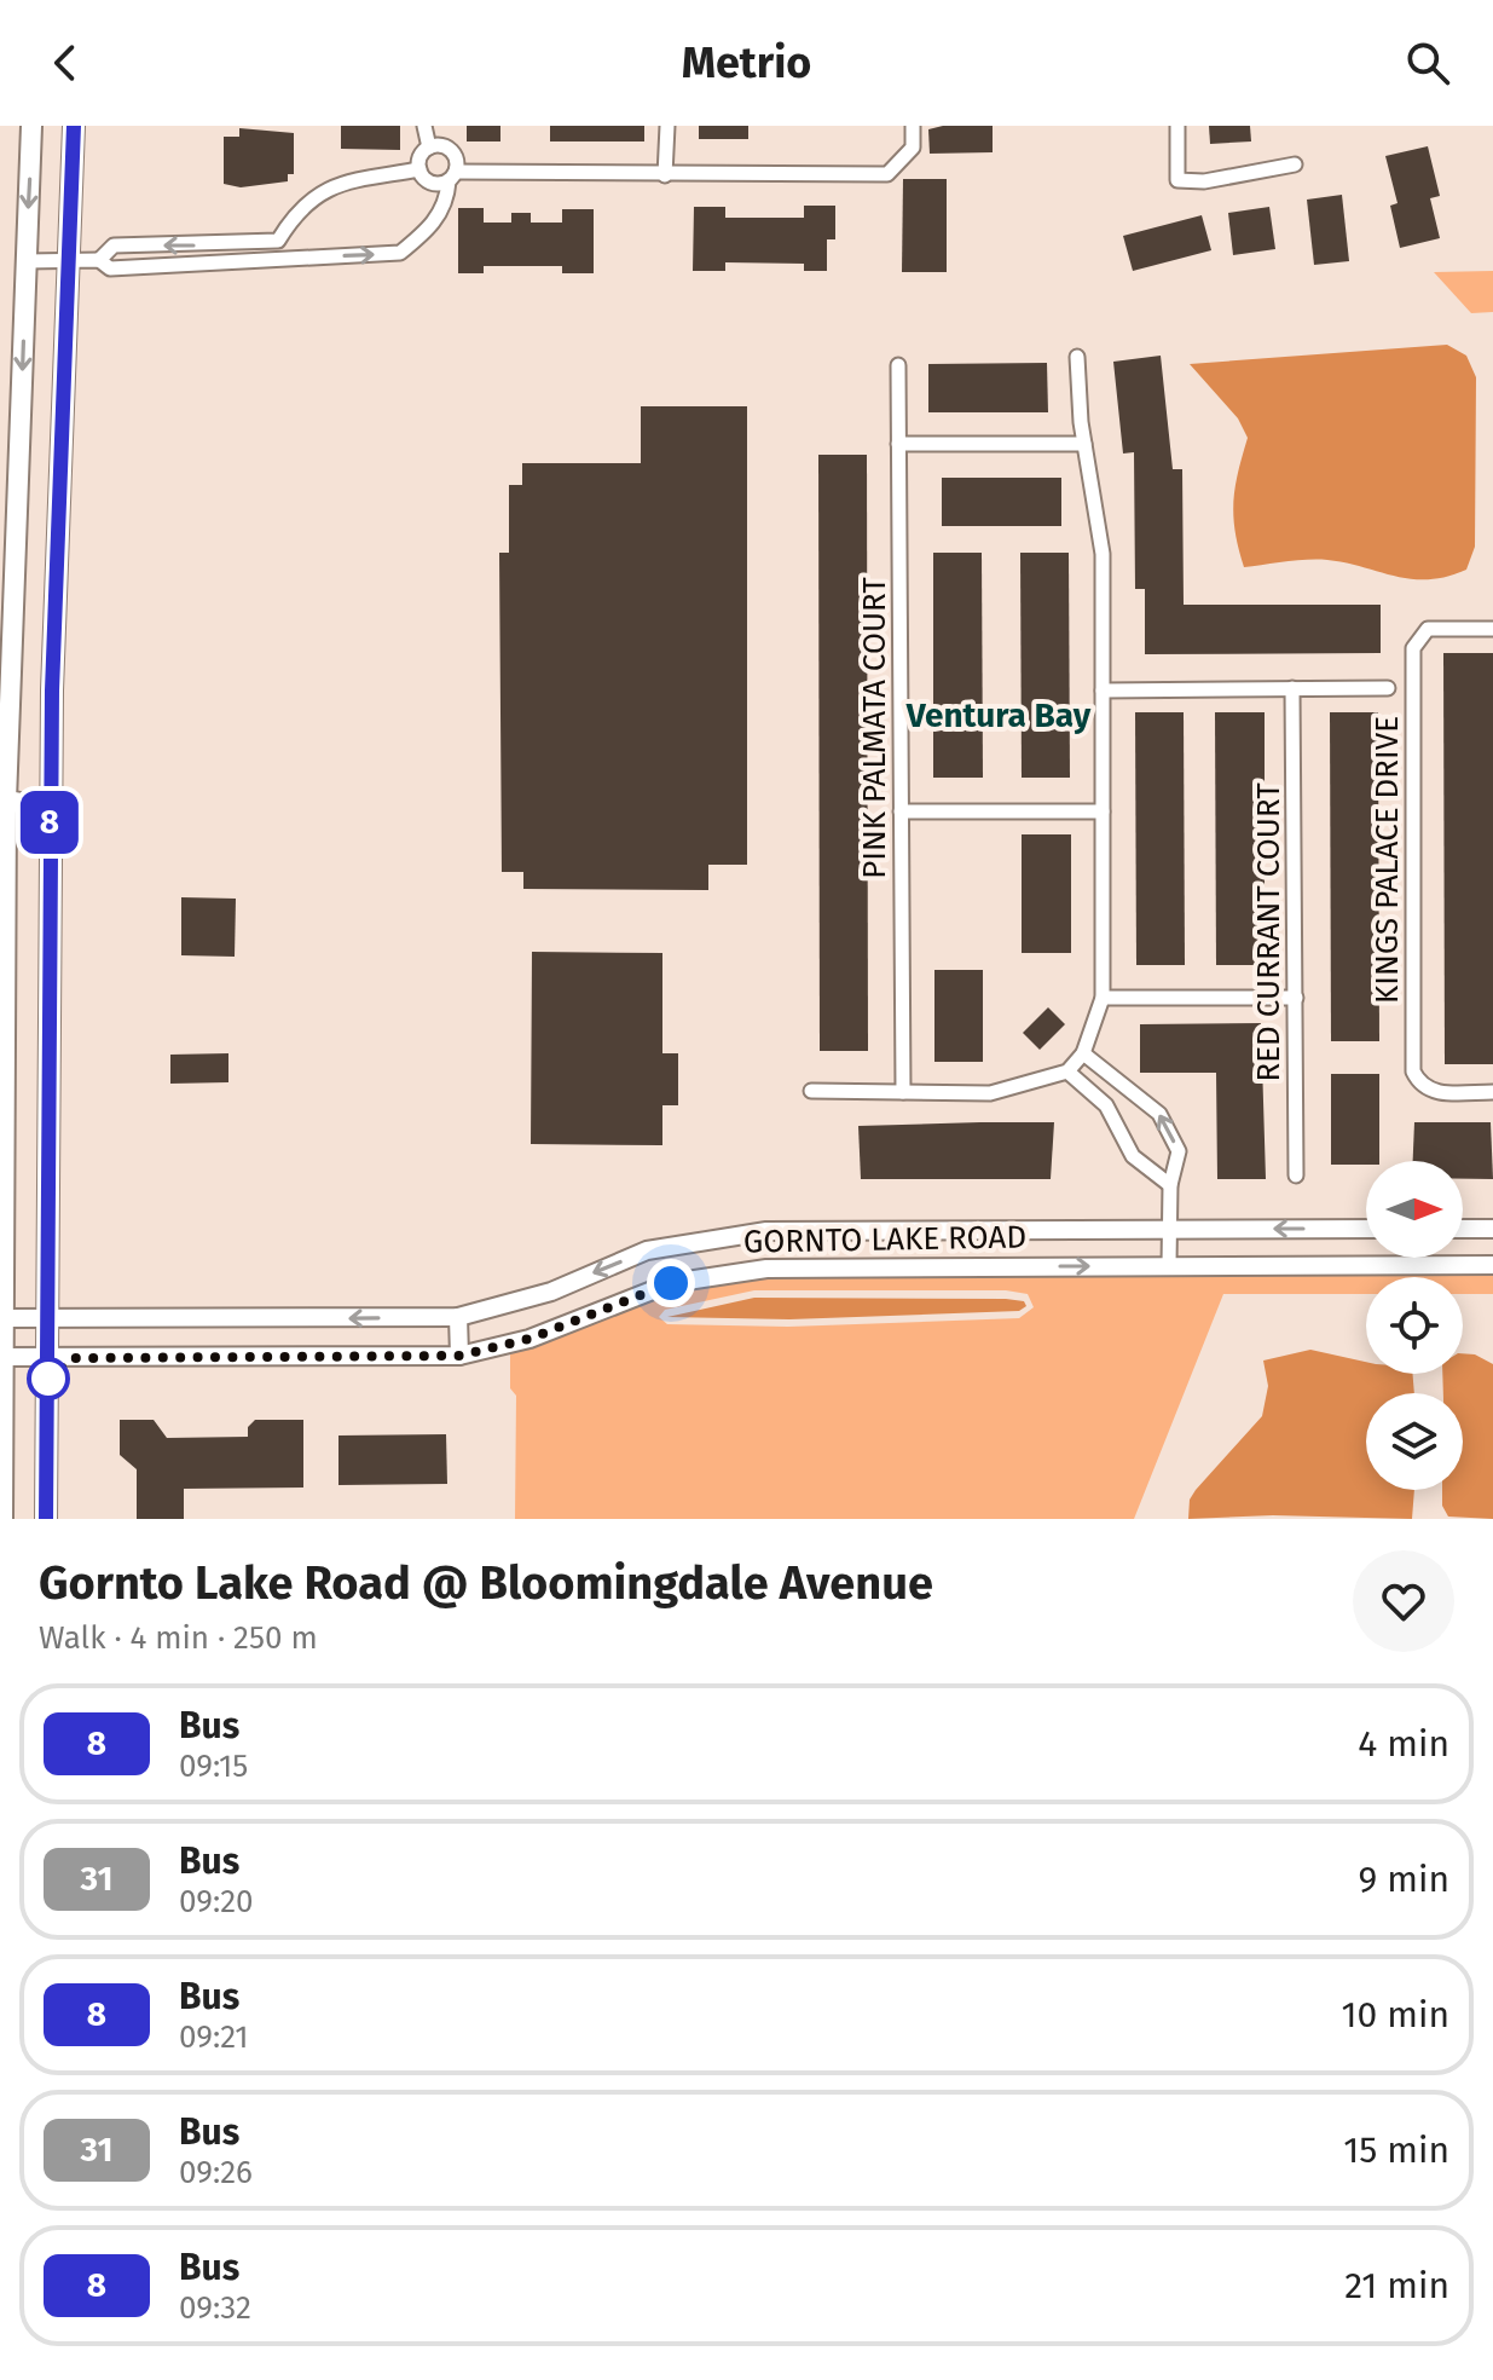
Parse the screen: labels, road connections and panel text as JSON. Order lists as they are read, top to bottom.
{
  "streets": {
    "street": [
      "PINK PALMATA COURT",
      "KINGS PALACE DRIVE",
      "RED CURRANT COURT",
      "GORNTO LAKE ROAD"
    ]
  },
  "districts": ["Ventura Bay"],
  "lines": ["bus line 8"],
  "north": "right",
  "page": {
    "header": "Metrio",
    "on_map": "8",
    "heading": ["Gornto Lake Road @ Bloomingdale Avenue", "Walk · 4 min · 250 m"],
    "list": [
      {
        "mark": "8",
        "name": "Bus",
        "note": "09:15",
        "value": "4 min"
      },
      {
        "mark": "31",
        "name": "Bus",
        "note": "09:20",
        "value": "9 min"
      },
      {
        "mark": "8",
        "name": "Bus",
        "note": "09:21",
        "value": "10 min"
      },
      {
        "mark": "31",
        "name": "Bus",
        "note": "09:26",
        "value": "15 min"
      },
      {
        "mark": "8",
        "name": "Bus",
        "note": "09:32",
        "value": "21 min"
      }
    ]
  }
}
